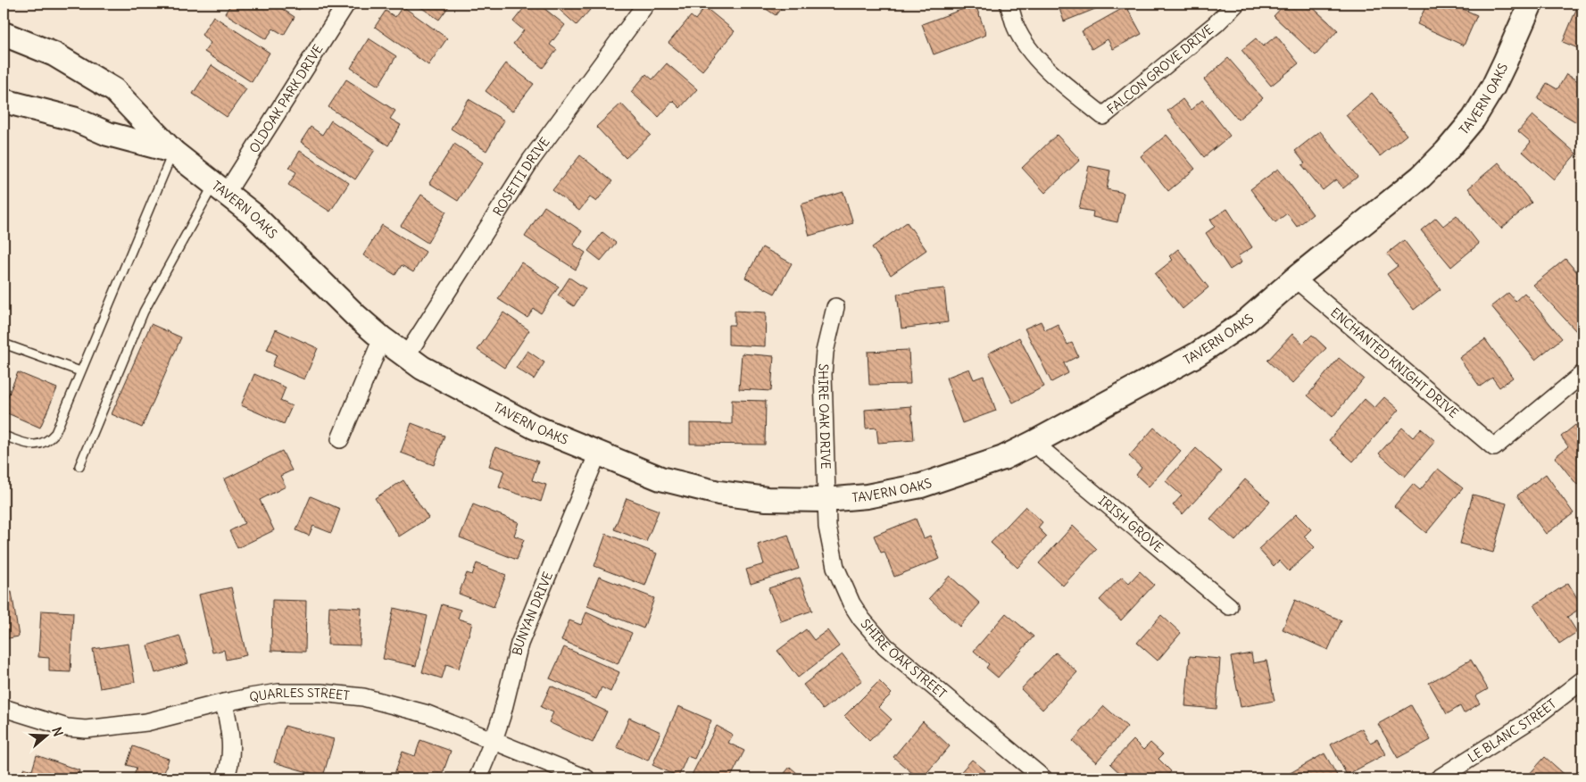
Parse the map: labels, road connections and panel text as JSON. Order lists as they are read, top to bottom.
{
  "streets": {
    "street": [
      "FALCON GROVE DRIVE",
      "TAVERN OAKS",
      "OLDOAK PARK DRIVE",
      "ROSETTI DRIVE",
      "ENCHANTED KNIGHT DRIVE",
      "SHIRE OAK DRIVE",
      "IRISH GROVE",
      "BUNYAN DRIVE",
      "SHIRE OAK STREET",
      "QUARLES STREET",
      "LE BLANC STREET"
    ]
  },
  "crossings": [
    ["TAVERN OAKS", "OLDOAK PARK DRIVE"],
    ["TAVERN OAKS", "ROSETTI DRIVE"],
    ["TAVERN OAKS", "ENCHANTED KNIGHT DRIVE"],
    ["TAVERN OAKS", "SHIRE OAK DRIVE"],
    ["TAVERN OAKS", "IRISH GROVE"],
    ["TAVERN OAKS", "BUNYAN DRIVE"],
    ["TAVERN OAKS", "SHIRE OAK STREET"],
    ["SHIRE OAK DRIVE", "SHIRE OAK STREET"],
    ["BUNYAN DRIVE", "QUARLES STREET"]
  ],
  "north": "right"
}
